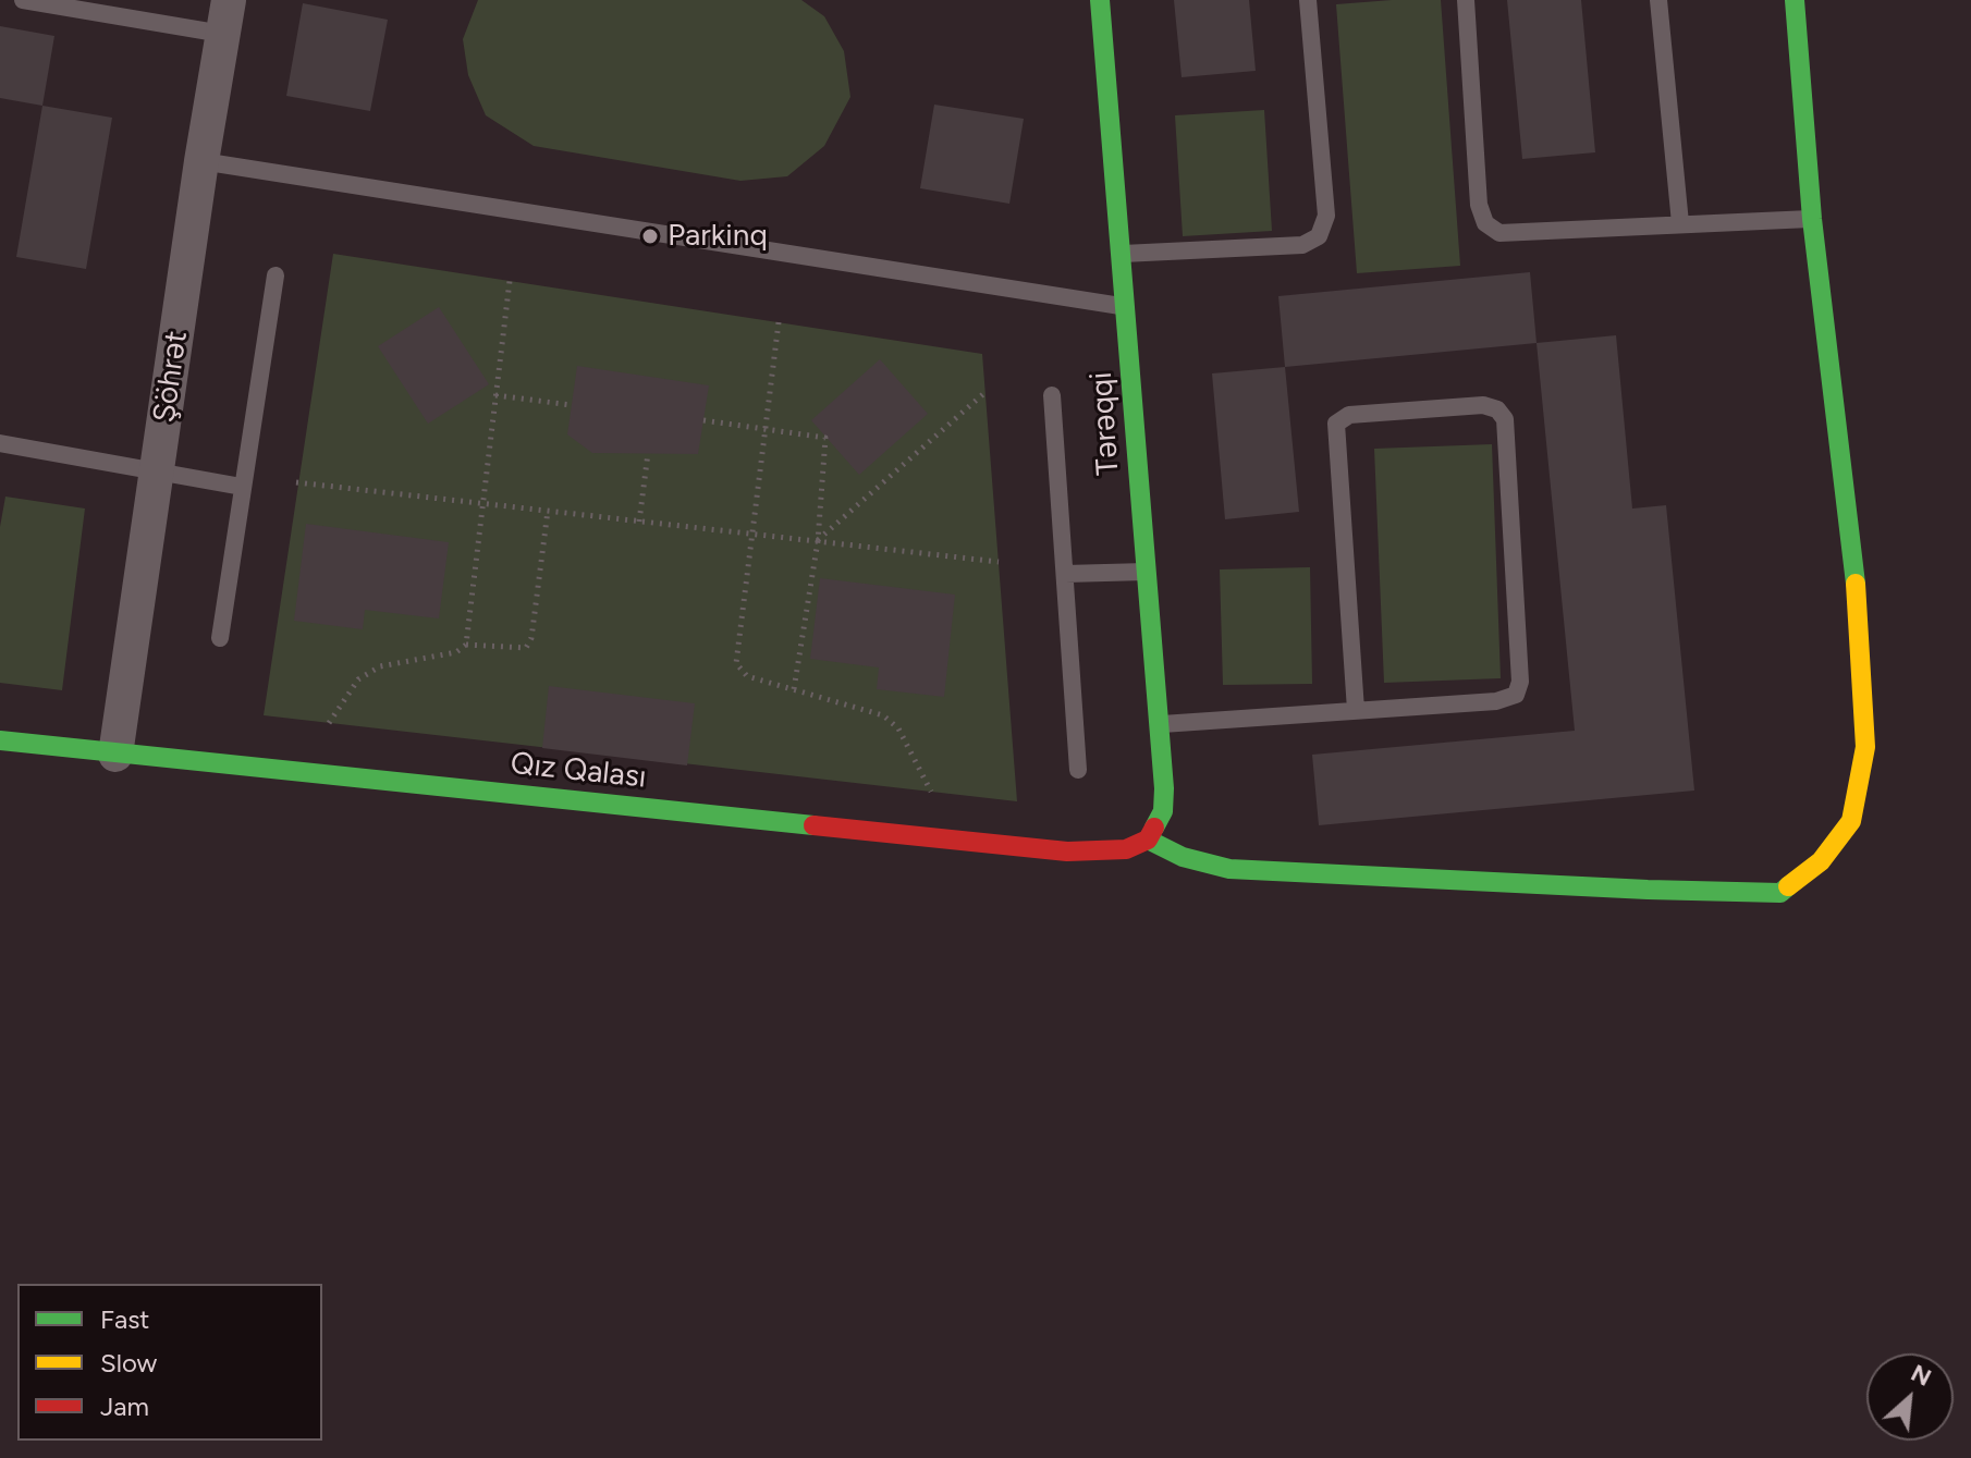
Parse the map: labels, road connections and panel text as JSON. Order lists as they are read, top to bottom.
{
  "streets": {
    "street": ["Şöhrət", "Tərəqqi", "Qız Qalası"]
  },
  "crossings": [
    ["Şöhrət", "Qız Qalası"],
    ["Tərəqqi", "Qız Qalası"]
  ],
  "places": ["Parkinq"],
  "legend": ["Fast", "Slow", "Jam"],
  "north": "top right"
}
